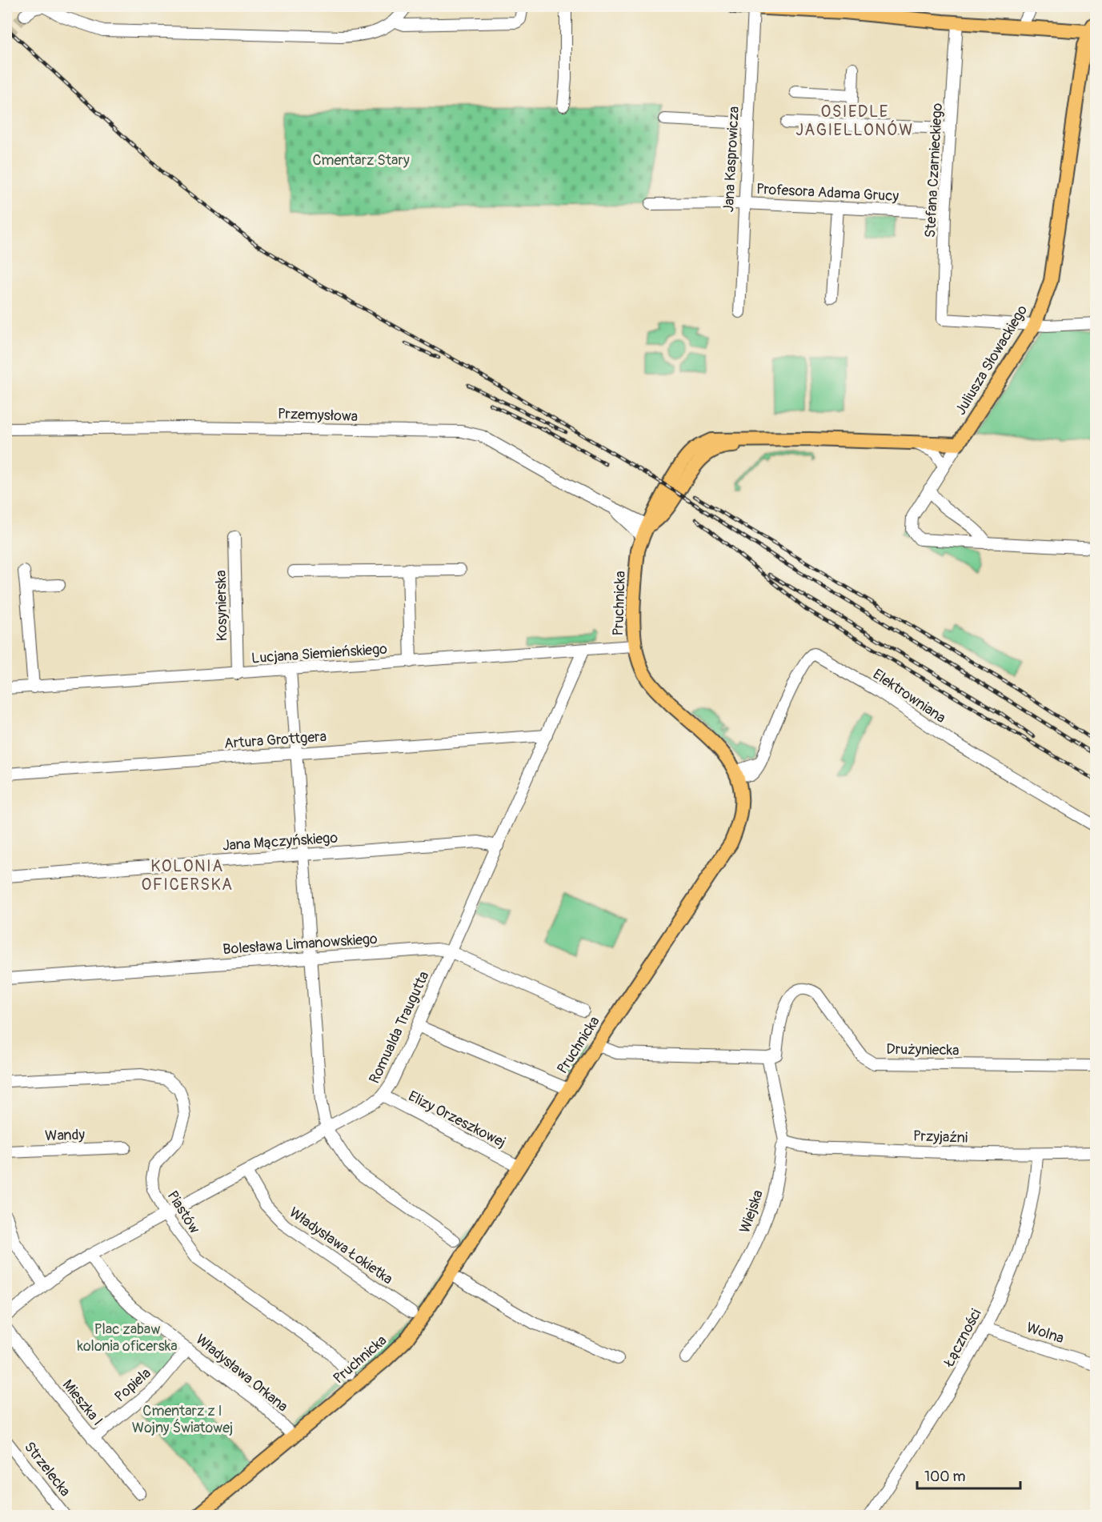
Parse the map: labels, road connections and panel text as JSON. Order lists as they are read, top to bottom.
{
  "streets": {
    "main road": ["Juliusza Słowackiego", "Pruchnicka"],
    "street": [
      "Jana Kasprowicza",
      "Stefana Czarnieckiego",
      "Profesora Adama Grucy",
      "Przemysłowa",
      "Kosynierska",
      "Lucjana Siemieńskiego",
      "Elektrowniana",
      "Artura Grottgera",
      "Jana Mączyńskiego",
      "Bolesława Limanowskiego",
      "Romualda Traugutta",
      "Drużyniecka",
      "Elizy Orzeszkowej",
      "Wandy",
      "Przyjaźni",
      "Wiejska",
      "Piastów",
      "Władysława Łokietka",
      "Wolna",
      "Łączności",
      "Władysława Orkana",
      "Popiela",
      "Mieszka I",
      "Strzelecka"
    ]
  },
  "crossings": [
    ["Jana Kasprowicza", "Profesora Adama Grucy"],
    ["Stefana Czarnieckiego", "Profesora Adama Grucy"],
    ["Stefana Czarnieckiego", "Juliusza Słowackiego"],
    ["Juliusza Słowackiego", "Pruchnicka"],
    ["Pruchnicka", "Lucjana Siemieńskiego"],
    ["Pruchnicka", "Elektrowniana"],
    ["Pruchnicka", "Elizy Orzeszkowej"],
    ["Pruchnicka", "Władysława Orkana"],
    ["Kosynierska", "Lucjana Siemieńskiego"],
    ["Lucjana Siemieńskiego", "Romualda Traugutta"],
    ["Artura Grottgera", "Romualda Traugutta"],
    ["Jana Mączyńskiego", "Romualda Traugutta"],
    ["Bolesława Limanowskiego", "Romualda Traugutta"],
    ["Romualda Traugutta", "Elizy Orzeszkowej"],
    ["Romualda Traugutta", "Piastów"],
    ["Romualda Traugutta", "Władysława Łokietka"],
    ["Romualda Traugutta", "Władysława Orkana"],
    ["Drużyniecka", "Wiejska"],
    ["Przyjaźni", "Wiejska"],
    ["Przyjaźni", "Łączności"],
    ["Wolna", "Łączności"],
    ["Władysława Orkana", "Popiela"],
    ["Popiela", "Mieszka I"]
  ],
  "districts": ["OSIEDLE JAGIELLONÓW", "KOLONIA OFICERSKA"],
  "parks": ["Cmentarz Stary", "Plac zabaw kolonia oficerska", "Cmentarz z I Wojny Światowej"],
  "scale_bar": "100 m"
}
